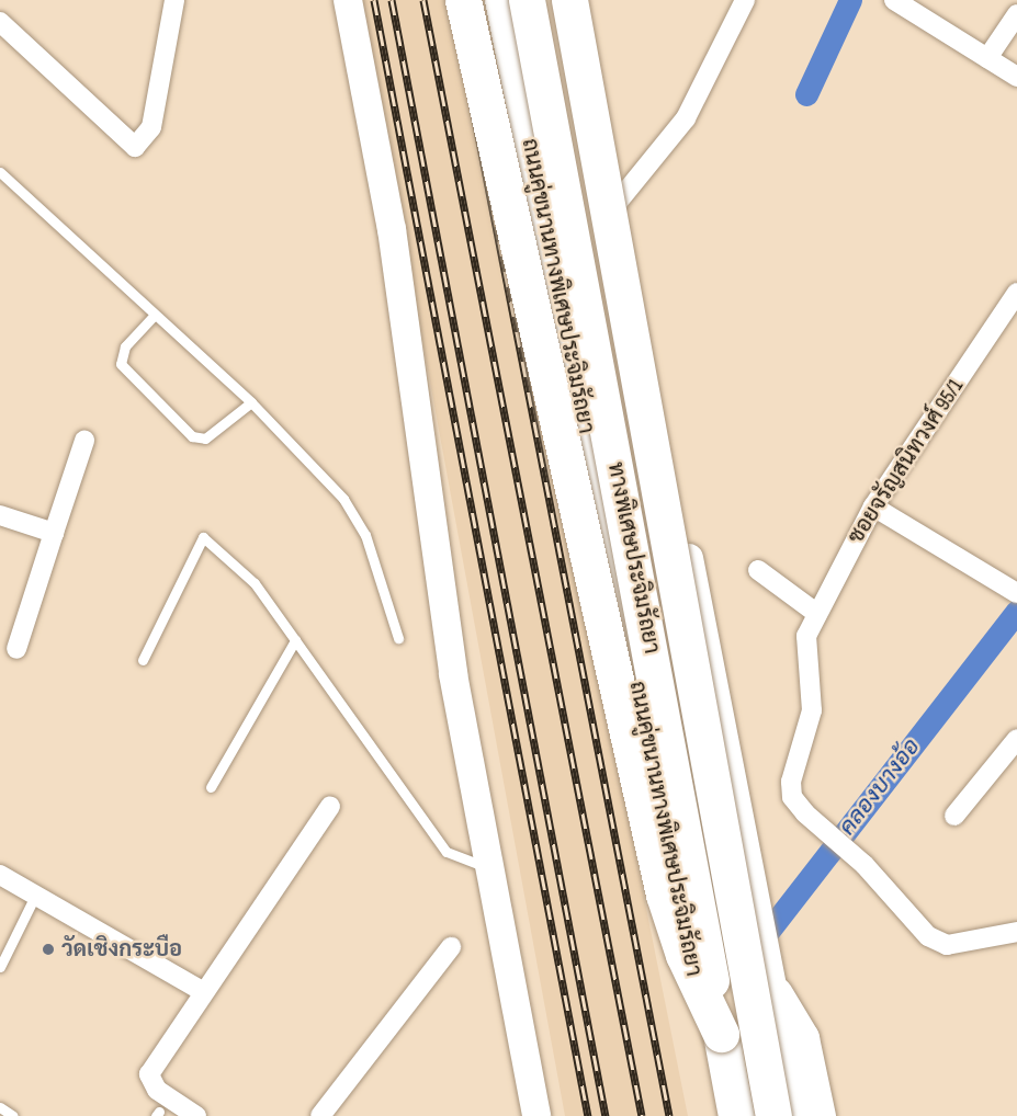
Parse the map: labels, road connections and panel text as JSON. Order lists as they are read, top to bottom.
{
  "streets": {
    "highway": ["ทางพิเศษประจิมรัถยา"],
    "main road": ["ถนนคู่ขนานทางพิเศษประจิมรัถยา"],
    "street": ["ซอยจรัญสนิทวงศ์ 95/1"]
  },
  "water": ["คลองบางอ้อ"],
  "places": ["วัดเชิงกระบือ"]
}
